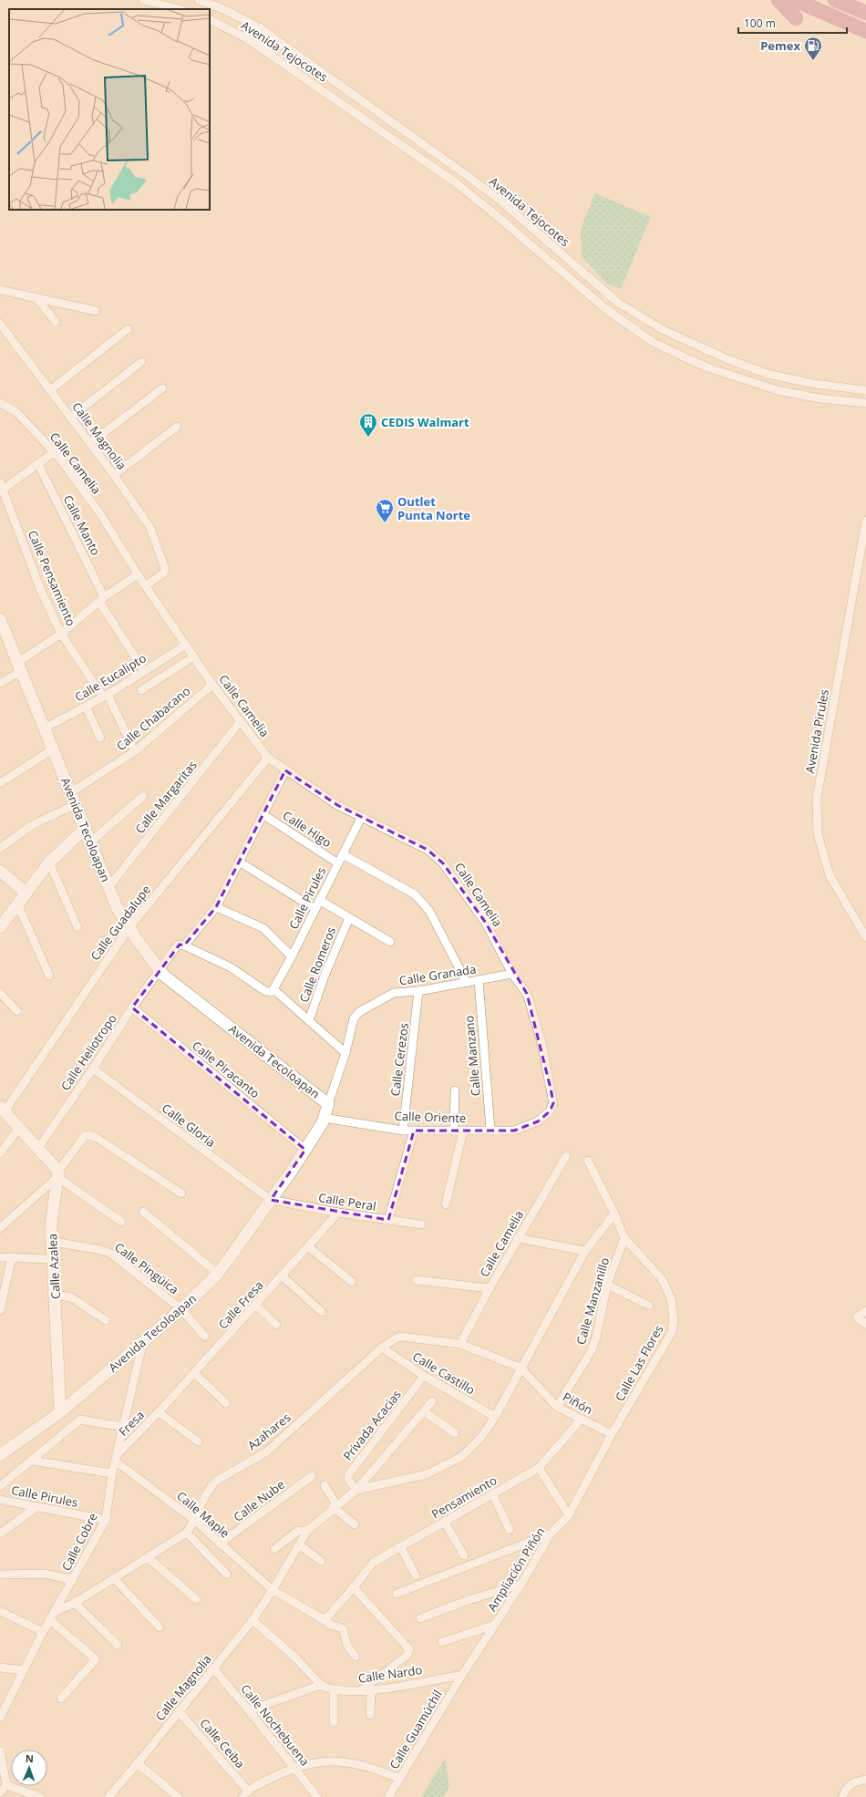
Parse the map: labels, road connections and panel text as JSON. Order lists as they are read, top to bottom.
{
  "streets": {
    "street": [
      "Avenida Tejocotes",
      "Calle Magnolia",
      "Calle Camelia",
      "Calle Manto",
      "Calle Pensamiento",
      "Calle Eucalipto",
      "Calle Chabacano",
      "Avenida Pirules",
      "Calle Margaritas",
      "Calle Higo",
      "Avenida Tecoloapan",
      "Calle Pirules",
      "Calle Guadalupe",
      "Calle Romeros",
      "Calle Granada",
      "Calle Heliotropo",
      "Calle Manzano",
      "Calle Cerezos",
      "Calle Piracanto",
      "Calle Oriente",
      "Calle Gloria",
      "Calle Peral",
      "Calle Azalea",
      "Calle Pingüica",
      "Calle Manzanillo",
      "Calle Fresa",
      "Calle Las Flores",
      "Calle Castillo",
      "Piñón",
      "Fresa",
      "Privada Acacias",
      "Azahares",
      "Pensamiento",
      "Calle Nube",
      "Calle Maple",
      "Calle Cobre",
      "Ampliación Piñón",
      "Calle Nardo",
      "Calle Nochebuena",
      "Calle Guamúchil",
      "Calle Ceiba"
    ]
  },
  "crossings": [
    ["Calle Magnolia", "Calle Camelia"],
    ["Calle Magnolia", "Calle Maple"],
    ["Calle Magnolia", "Calle Nardo"],
    ["Calle Magnolia", "Calle Nochebuena"],
    ["Calle Magnolia", "Calle Ceiba"],
    ["Calle Camelia", "Calle Eucalipto"],
    ["Calle Camelia", "Calle Chabacano"],
    ["Calle Camelia", "Calle Margaritas"],
    ["Calle Camelia", "Calle Pirules"],
    ["Calle Camelia", "Calle Guadalupe"],
    ["Calle Camelia", "Calle Granada"],
    ["Calle Camelia", "Calle Oriente"],
    ["Calle Camelia", "Azahares"],
    ["Calle Manto", "Calle Eucalipto"],
    ["Calle Pensamiento", "Calle Eucalipto"],
    ["Calle Pensamiento", "Calle Chabacano"],
    ["Calle Eucalipto", "Avenida Tecoloapan"],
    ["Calle Chabacano", "Avenida Tecoloapan"],
    ["Calle Margaritas", "Avenida Tecoloapan"],
    ["Calle Higo", "Calle Pirules"],
    ["Avenida Tecoloapan", "Calle Guadalupe"],
    ["Avenida Tecoloapan", "Calle Granada"],
    ["Avenida Tecoloapan", "Calle Heliotropo"],
    ["Avenida Tecoloapan", "Calle Piracanto"],
    ["Avenida Tecoloapan", "Calle Oriente"],
    ["Avenida Tecoloapan", "Calle Gloria"],
    ["Avenida Tecoloapan", "Calle Peral"],
    ["Avenida Tecoloapan", "Calle Azalea"],
    ["Avenida Tecoloapan", "Calle Pingüica"],
    ["Avenida Tecoloapan", "Calle Cobre"],
    ["Calle Pirules", "Calle Cobre"],
    ["Calle Granada", "Calle Manzano"],
    ["Calle Granada", "Calle Cerezos"],
    ["Calle Heliotropo", "Calle Piracanto"],
    ["Calle Heliotropo", "Calle Gloria"],
    ["Calle Manzano", "Calle Oriente"],
    ["Calle Cerezos", "Calle Oriente"],
    ["Calle Gloria", "Calle Peral"],
    ["Calle Peral", "Calle Fresa"],
    ["Calle Azalea", "Calle Pingüica"],
    ["Calle Manzanillo", "Calle Las Flores"],
    ["Calle Manzanillo", "Piñón"],
    ["Calle Fresa", "Fresa"],
    ["Calle Las Flores", "Piñón"],
    ["Calle Las Flores", "Ampliación Piñón"],
    ["Calle Castillo", "Privada Acacias"],
    ["Calle Castillo", "Azahares"],
    ["Piñón", "Azahares"],
    ["Piñón", "Pensamiento"],
    ["Piñón", "Ampliación Piñón"],
    ["Fresa", "Calle Maple"],
    ["Fresa", "Calle Cobre"],
    ["Azahares", "Calle Maple"],
    ["Azahares", "Calle Cobre"],
    ["Calle Nube", "Calle Maple"],
    ["Calle Maple", "Calle Cobre"],
    ["Ampliación Piñón", "Calle Nardo"],
    ["Ampliación Piñón", "Calle Guamúchil"],
    ["Calle Nardo", "Calle Guamúchil"]
  ],
  "places": {
    "fuel station": ["Pemex"],
    "building": ["CEDIS Walmart"],
    "supermarket": ["Outlet Punta Norte"]
  },
  "scale_bar": "100 m",
  "north": "top"
}
